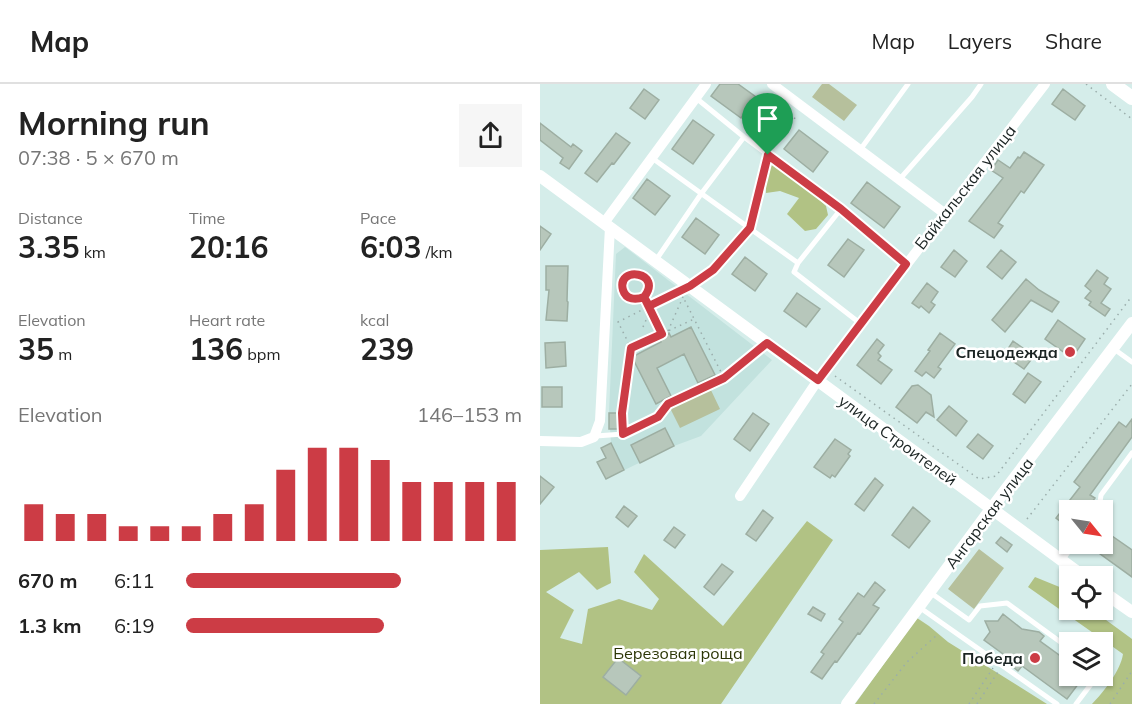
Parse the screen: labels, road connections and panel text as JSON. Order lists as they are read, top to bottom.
{
  "streets": {
    "street": ["Байкальская улица", "улица Строителей", "Ангарская улица"]
  },
  "crossings": [
    ["Байкальская улица", "улица Строителей"],
    ["улица Строителей", "Ангарская улица"]
  ],
  "parks": ["Березовая роща"],
  "places": ["Спецодежда", "Победа"],
  "north": "bottom right",
  "page": {
    "header": "Map",
    "nav": ["Map", "Layers", "Share"],
    "heading": ["Morning run", "07:38 · 5 × 670 m"],
    "stats": [
      ["Distance", "3.35 km"],
      ["Time", "20:16"],
      ["Pace", "6:03 /km"],
      ["Elevation", "35 m"],
      ["Heart rate", "136 bpm"],
      ["kcal", "239"]
    ],
    "chart": ["Elevation", "146–153 m"],
    "list": [
      {
        "name": "670 m",
        "note": "6:11"
      },
      {
        "name": "1.3 km",
        "note": "6:19"
      }
    ]
  }
}
